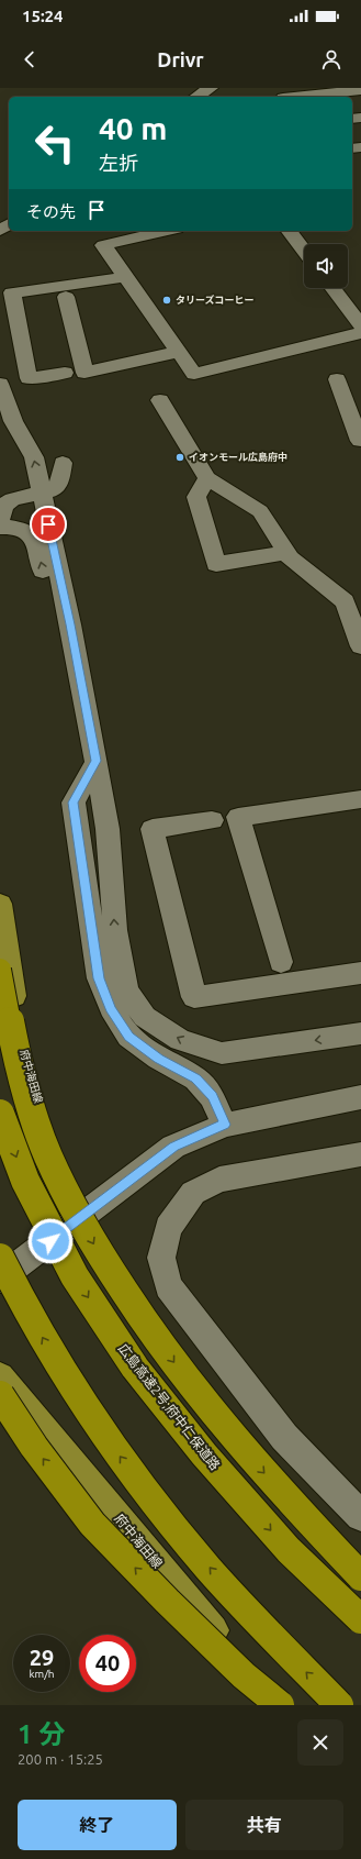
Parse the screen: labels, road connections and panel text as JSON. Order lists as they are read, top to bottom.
{
  "streets": {
    "highway": ["広島高速2号;府中仁保道路"],
    "main road": ["府中海田線"]
  },
  "places": ["タリーズコーヒー", "イオンモール広島府中"],
  "page": {
    "status": "15:24",
    "header": "Drivr",
    "turn": ["40 m", "左折"],
    "then": "その先",
    "speed": "29 km/h",
    "limit": "40",
    "heading": ["1 分", "200 m · 15:25"],
    "buttons": ["終了", "共有"]
  }
}
